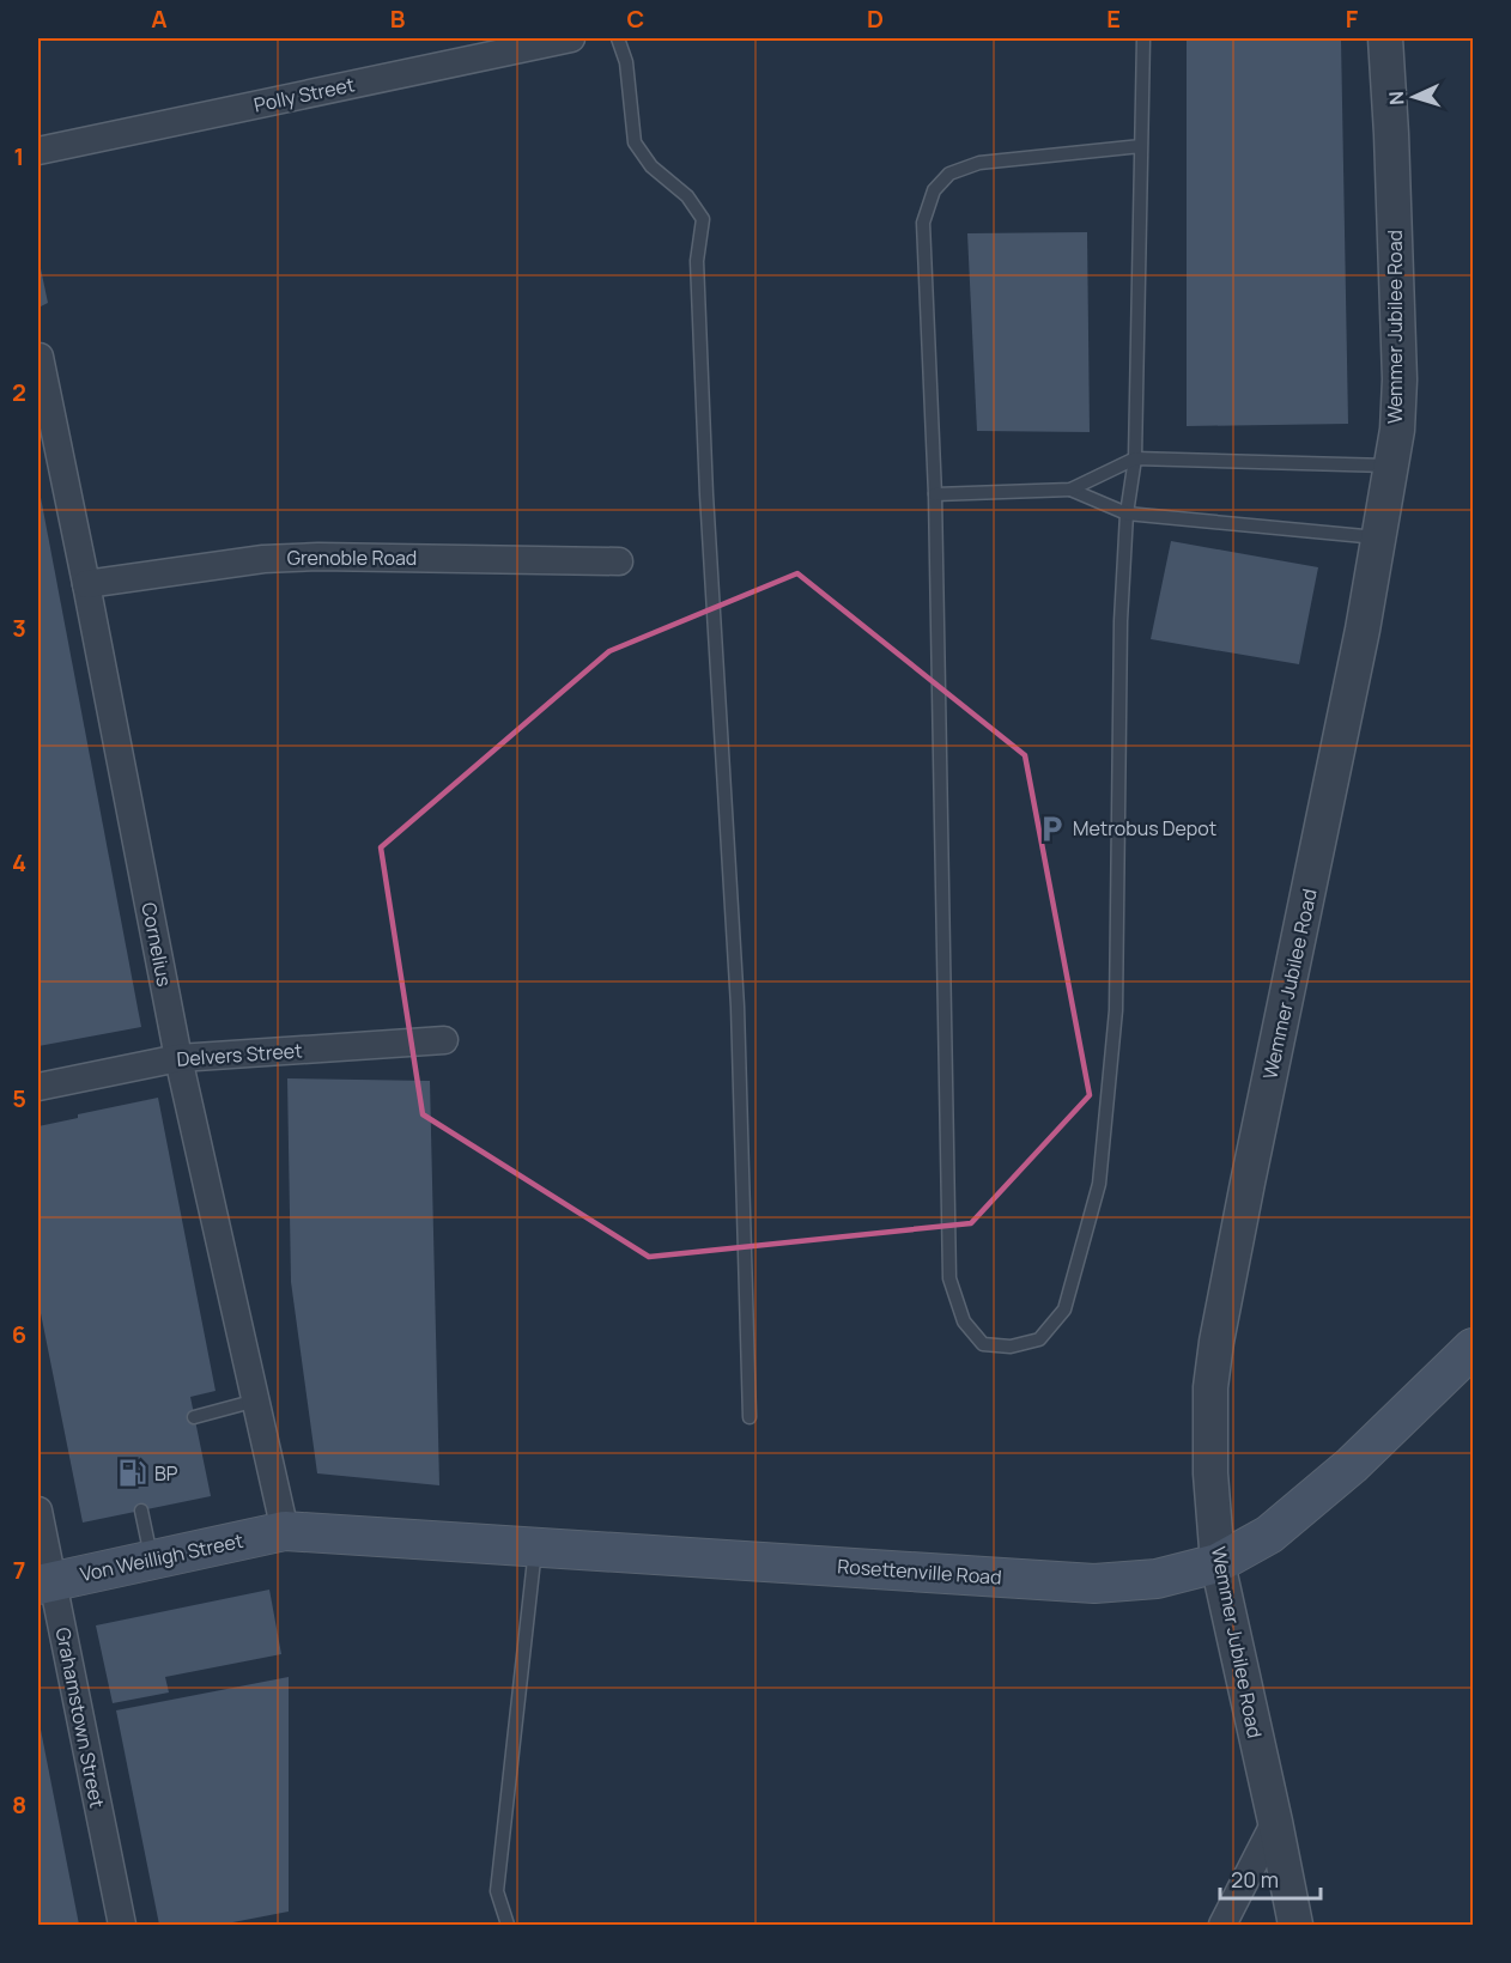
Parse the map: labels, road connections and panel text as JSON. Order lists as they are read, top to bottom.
{
  "streets": {
    "main road": ["Von Weilligh Street", "Rosettenville Road"],
    "street": [
      "Polly Street",
      "Wemmer Jubilee Road",
      "Grenoble Road",
      "Cornelius",
      "Delvers Street",
      "Grahamstown Street"
    ]
  },
  "crossings": [
    ["Wemmer Jubilee Road", "Rosettenville Road"],
    ["Grenoble Road", "Cornelius"],
    ["Cornelius", "Delvers Street"],
    ["Cornelius", "Von Weilligh Street"],
    ["Cornelius", "Rosettenville Road"],
    ["Von Weilligh Street", "Rosettenville Road"],
    ["Von Weilligh Street", "Grahamstown Street"]
  ],
  "places": {
    "parking": ["Metrobus Depot"],
    "fuel station": ["BP"]
  },
  "scale_bar": "20 m",
  "north": "left",
  "grid": {
    "columns": [
      "A",
      "B",
      "C",
      "D",
      "E",
      "F"
    ],
    "rows": [
      "1",
      "2",
      "3",
      "4",
      "5",
      "6",
      "7",
      "8"
    ]
  }
}
